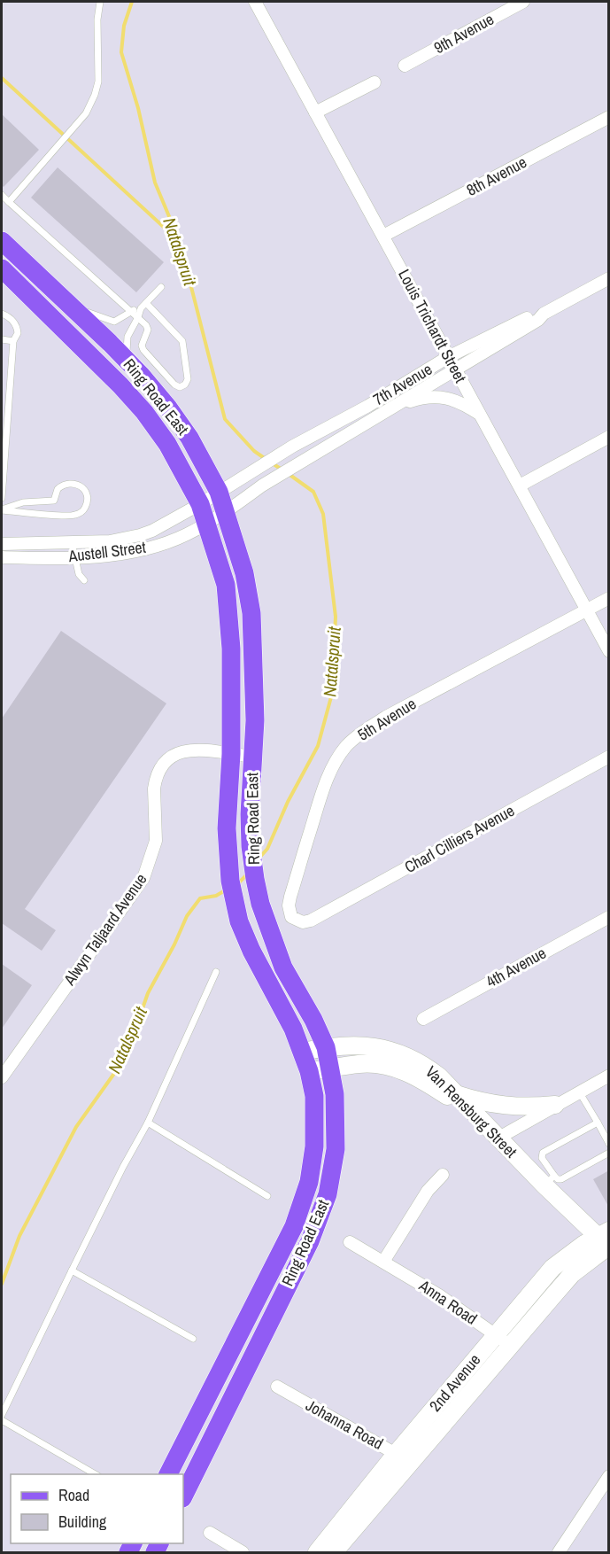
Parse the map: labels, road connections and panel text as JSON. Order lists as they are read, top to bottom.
{
  "streets": {
    "main road": ["Ring Road East", "Van Rensburg Street", "2nd Avenue"],
    "street": [
      "9th Avenue",
      "8th Avenue",
      "Louis Trichardt Street",
      "7th Avenue",
      "Austell Street",
      "5th Avenue",
      "Charl Cilliers Avenue",
      "Alwyn Taljaard Avenue",
      "4th Avenue",
      "Anna Road",
      "Johanna Road"
    ]
  },
  "crossings": [
    ["8th Avenue", "Louis Trichardt Street"],
    ["Louis Trichardt Street", "7th Avenue"],
    ["Louis Trichardt Street", "5th Avenue"],
    ["7th Avenue", "Ring Road East"],
    ["7th Avenue", "Austell Street"],
    ["Ring Road East", "Austell Street"],
    ["Ring Road East", "Alwyn Taljaard Avenue"],
    ["Ring Road East", "Van Rensburg Street"],
    ["5th Avenue", "Charl Cilliers Avenue"],
    ["Van Rensburg Street", "2nd Avenue"],
    ["Anna Road", "2nd Avenue"],
    ["2nd Avenue", "Johanna Road"]
  ],
  "water": ["Natalspruit"],
  "legend": ["Road", "Building"]
}
